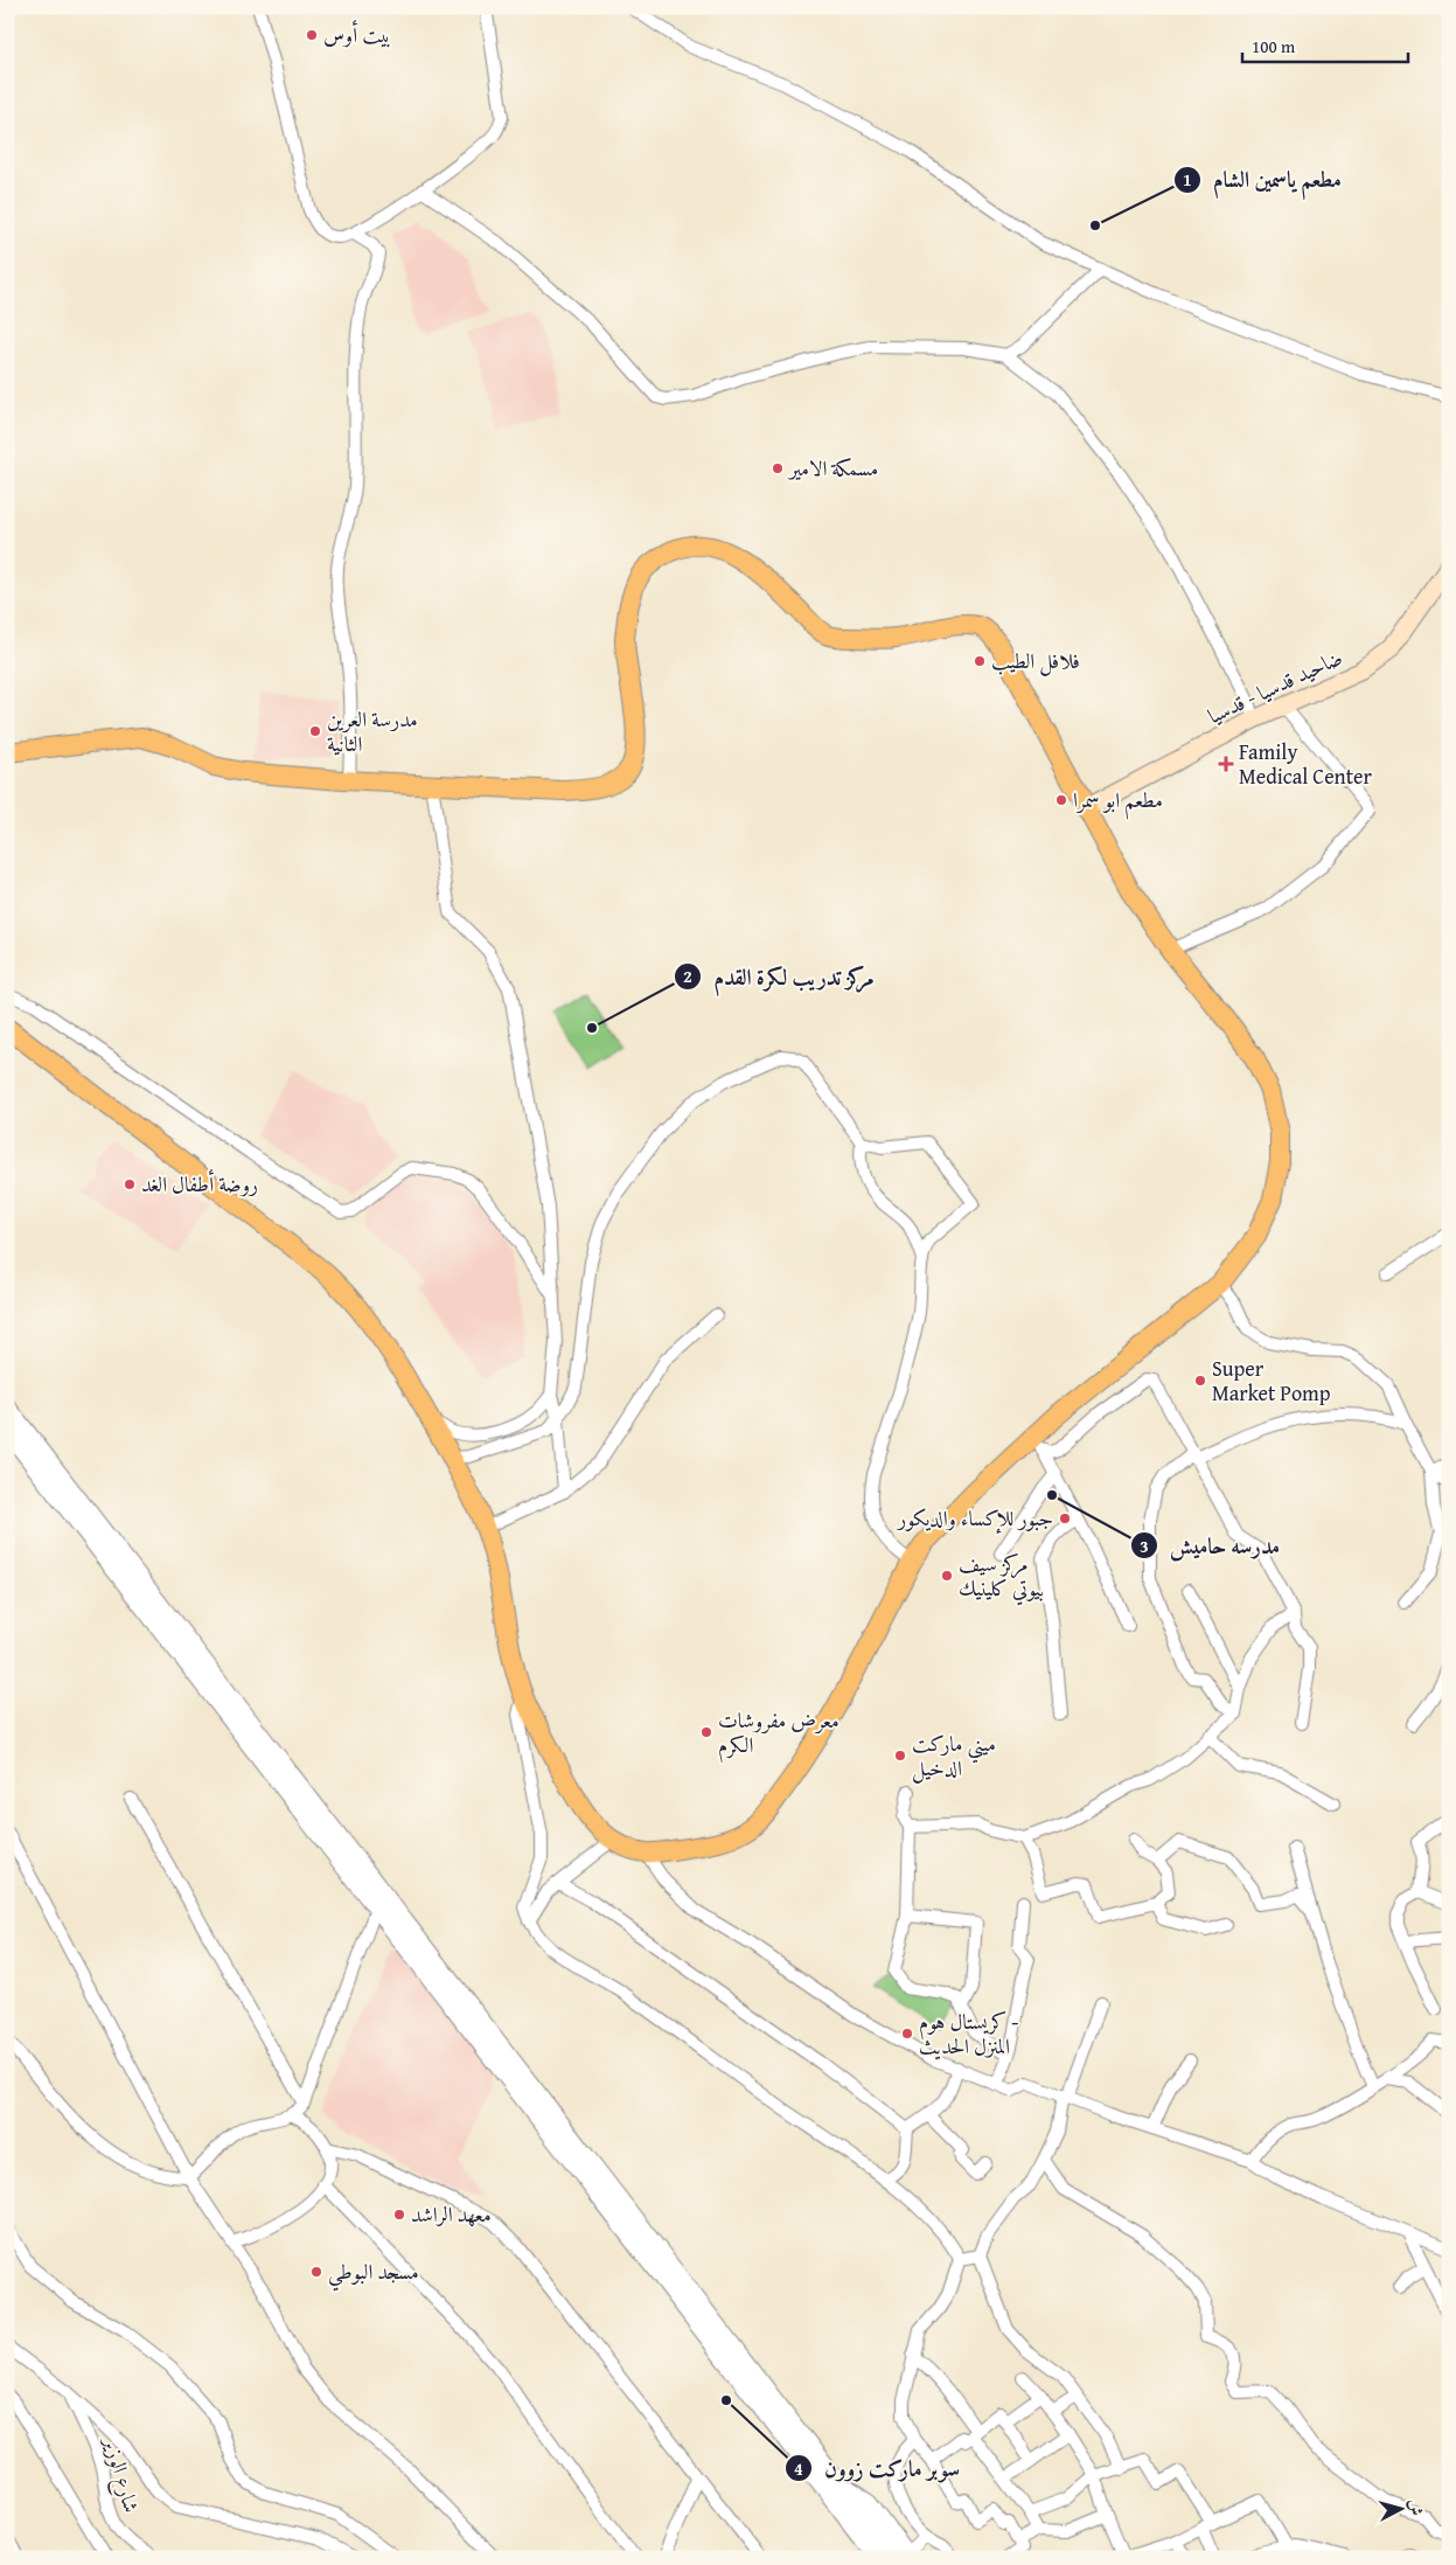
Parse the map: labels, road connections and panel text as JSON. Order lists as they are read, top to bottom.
{
  "streets": {
    "main road": ["ضاحيد قدسيا - قدسيا"],
    "street": ["شارع الوزير"]
  },
  "places": {
    "other": [
      "بيت أوس",
      "مطعم ياسمين الشام",
      "مسمكة الامير",
      "فلافل الطيب",
      "مدرسة العرين الثانية",
      "مطعم ابو سمرا",
      "مركز تدريب لكرة القدم",
      "روضة أطفال الغد",
      "Super Market Pomp",
      "مدرسه حاميش",
      "جبور للإكساء والديكور",
      "مركز سيف بيوتي كلينيك",
      "معرض مفروشات الكرم",
      "ميني ماركت الدخيل",
      "كريستال هوم - المنزل الحديث",
      "معهد الراشد",
      "مسجد البوطي",
      "سوبر ماركت زوون"
    ],
    "health": ["Family Medical Center"]
  },
  "scale_bar": "100 m",
  "north": "right"
}
